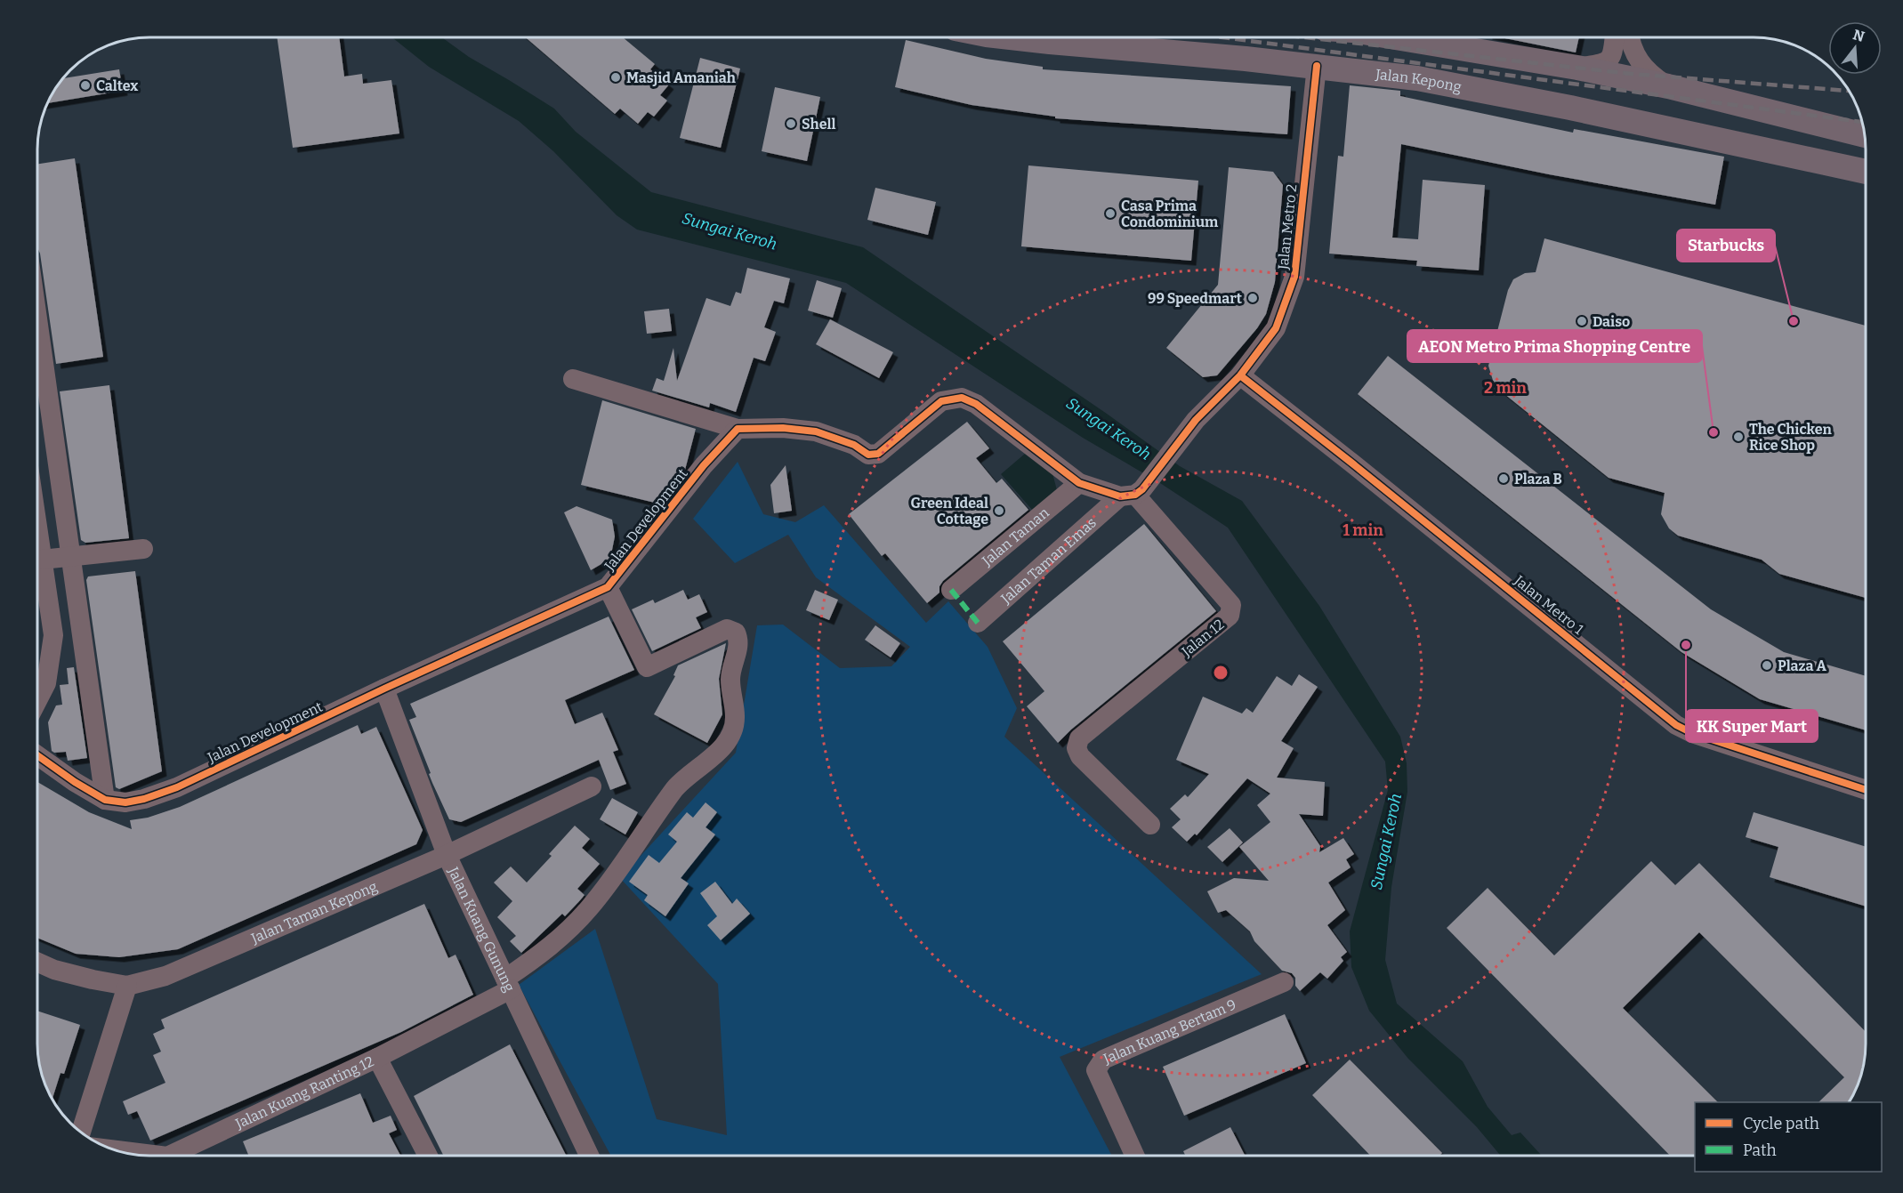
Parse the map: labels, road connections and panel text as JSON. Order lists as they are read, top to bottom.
{
  "streets": {
    "main road": ["Jalan Kepong"],
    "street": [
      "Jalan Metro 2",
      "Jalan Development",
      "Jalan Taman",
      "Jalan Taman Emas",
      "Jalan Metro 1",
      "Jalan 12",
      "Jalan Taman Kepong",
      "Jalan Kuang Gunung",
      "Jalan Kuang Bertam 9",
      "Jalan Kuang Ranting 12"
    ]
  },
  "crossings": [
    ["Jalan Kepong", "Jalan Metro 2"],
    ["Jalan Metro 2", "Jalan Taman Emas"],
    ["Jalan Metro 2", "Jalan Metro 1"],
    ["Jalan Development", "Jalan Kuang Gunung"],
    ["Jalan Development", "Jalan Kuang Ranting 12"],
    ["Jalan Taman Emas", "Jalan 12"],
    ["Jalan Taman Kepong", "Jalan Kuang Gunung"],
    ["Jalan Kuang Gunung", "Jalan Kuang Ranting 12"]
  ],
  "water": ["Sungai Keroh"],
  "places": [
    "Masjid Amaniah",
    "Caltex",
    "Shell",
    "Casa Prima Condominium",
    "99 Speedmart",
    "Daiso",
    "Starbucks",
    "AEON Metro Prima Shopping Centre",
    "The Chicken Rice Shop",
    "Plaza B",
    "Green Ideal Cottage",
    "KK Super Mart",
    "Plaza A"
  ],
  "legend": ["Cycle path", "Path"],
  "north": "top",
  "rings": ["2 min", "1 min"]
}
